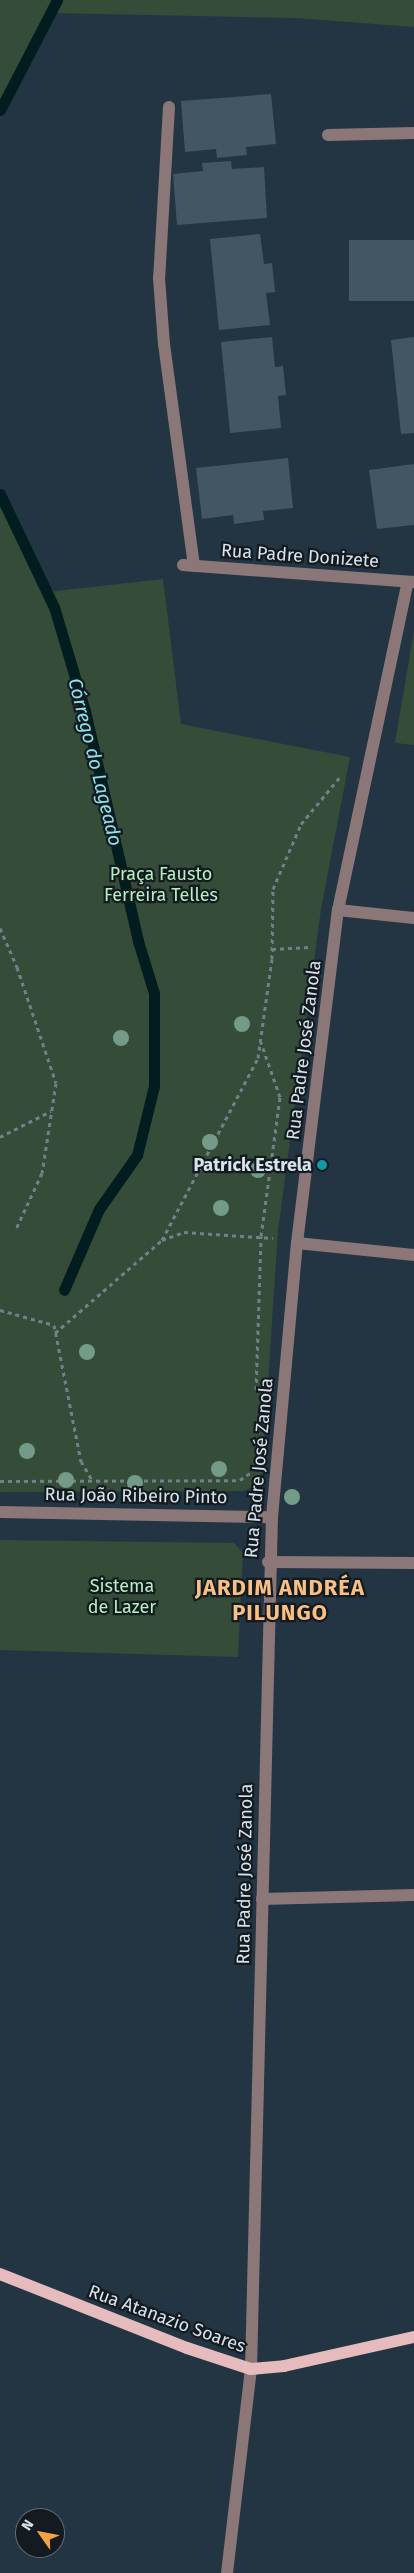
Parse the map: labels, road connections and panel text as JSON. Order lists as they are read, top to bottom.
{
  "streets": {
    "main road": ["Rua Atanazio Soares"],
    "street": ["Rua Padre Donizete", "Rua Padre José Zanola", "Rua João Ribeiro Pinto"]
  },
  "crossings": [
    ["Rua Padre Donizete", "Rua Padre José Zanola"],
    ["Rua Padre José Zanola", "Rua João Ribeiro Pinto"],
    ["Rua Padre José Zanola", "Rua Atanazio Soares"]
  ],
  "districts": ["JARDIM ANDRÉA PILUNGO"],
  "water": ["Córrego do Lageado"],
  "parks": ["Praça Fausto Ferreira Telles", "Sistema de Lazer"],
  "places": ["Patrick Estrela"],
  "north": "top left"
}
